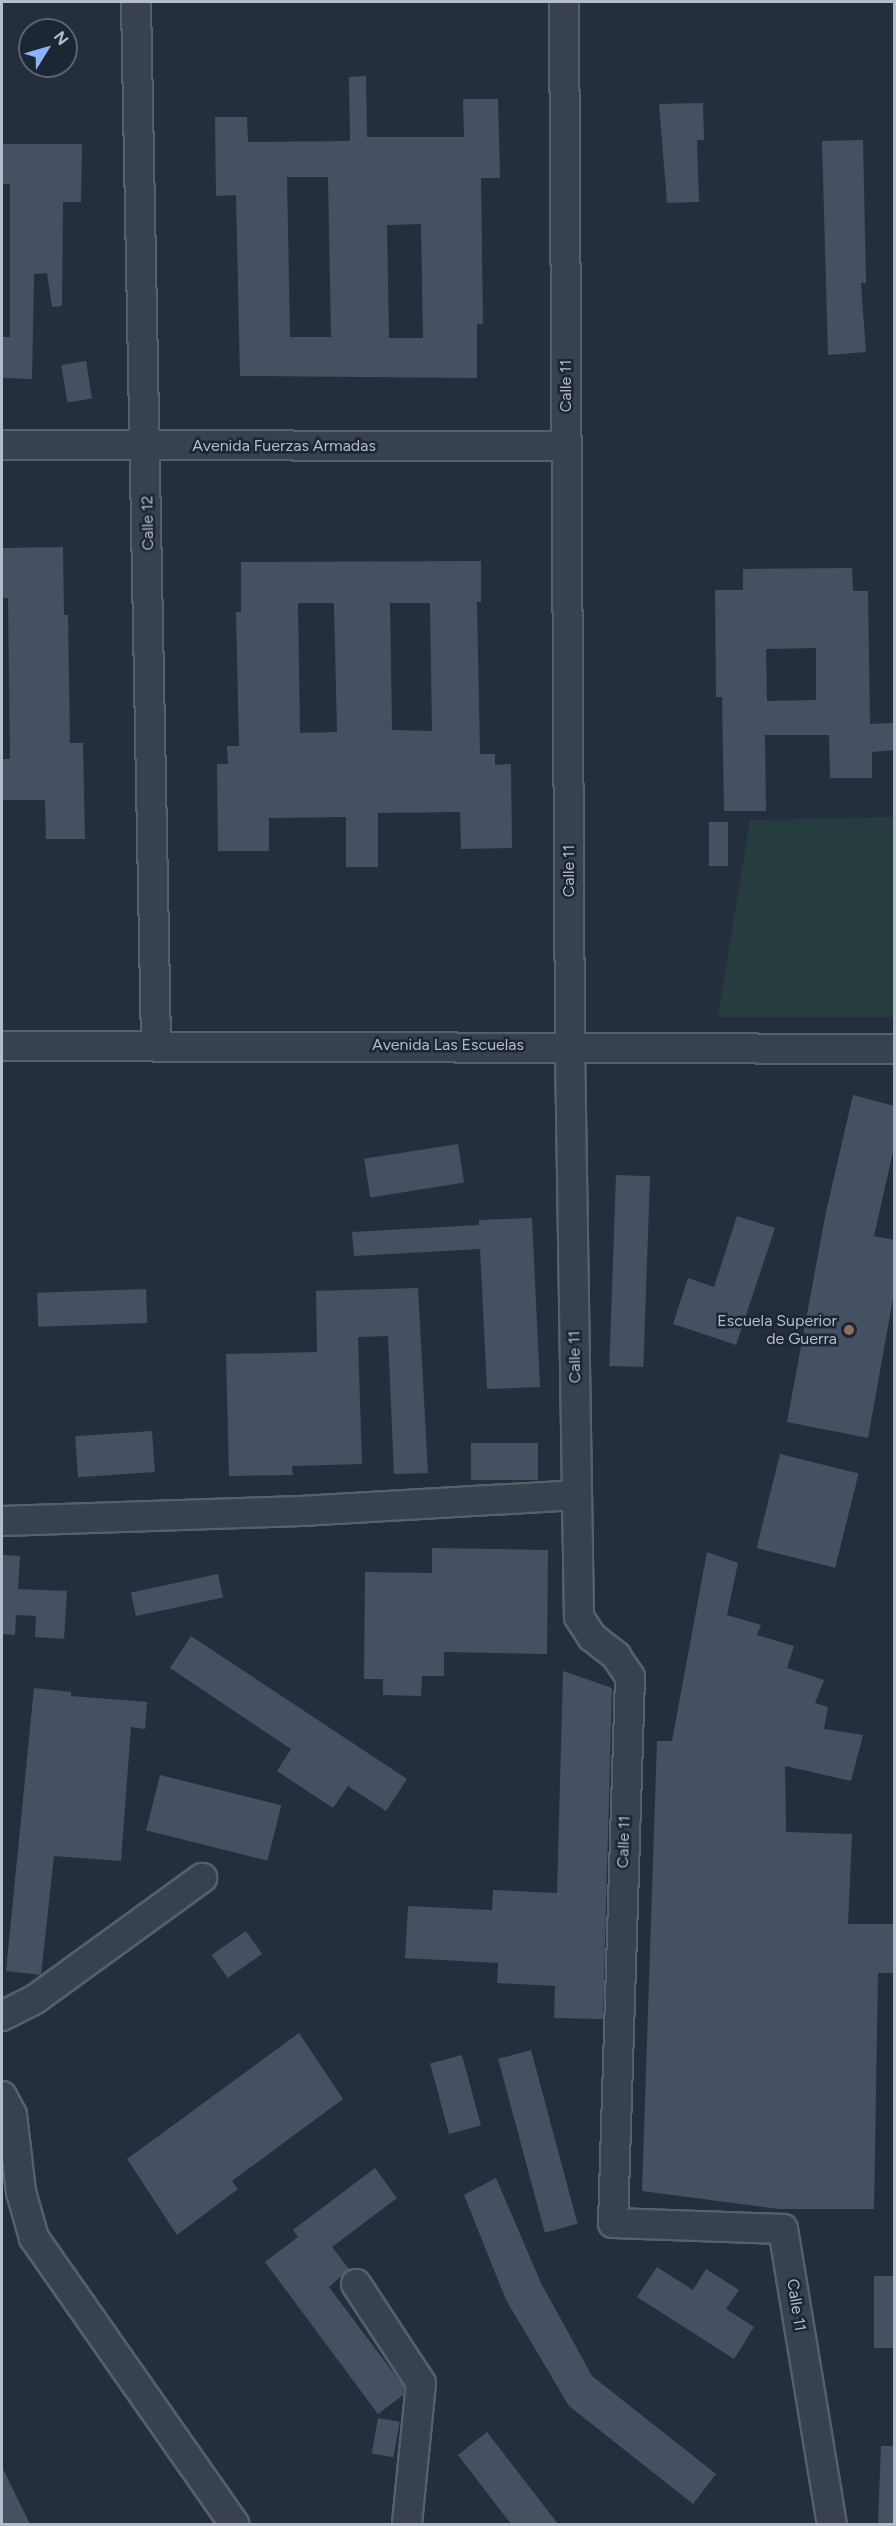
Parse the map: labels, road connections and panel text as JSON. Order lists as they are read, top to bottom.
{
  "streets": {
    "street": [
      "Calle 11",
      "Avenida Fuerzas Armadas",
      "Calle 12",
      "Avenida Las Escuelas"
    ]
  },
  "crossings": [
    ["Calle 11", "Avenida Fuerzas Armadas"],
    ["Calle 11", "Avenida Las Escuelas"],
    ["Avenida Fuerzas Armadas", "Calle 12"],
    ["Calle 12", "Avenida Las Escuelas"]
  ],
  "places": ["Escuela Superior de Guerra"],
  "north": "top right"
}
